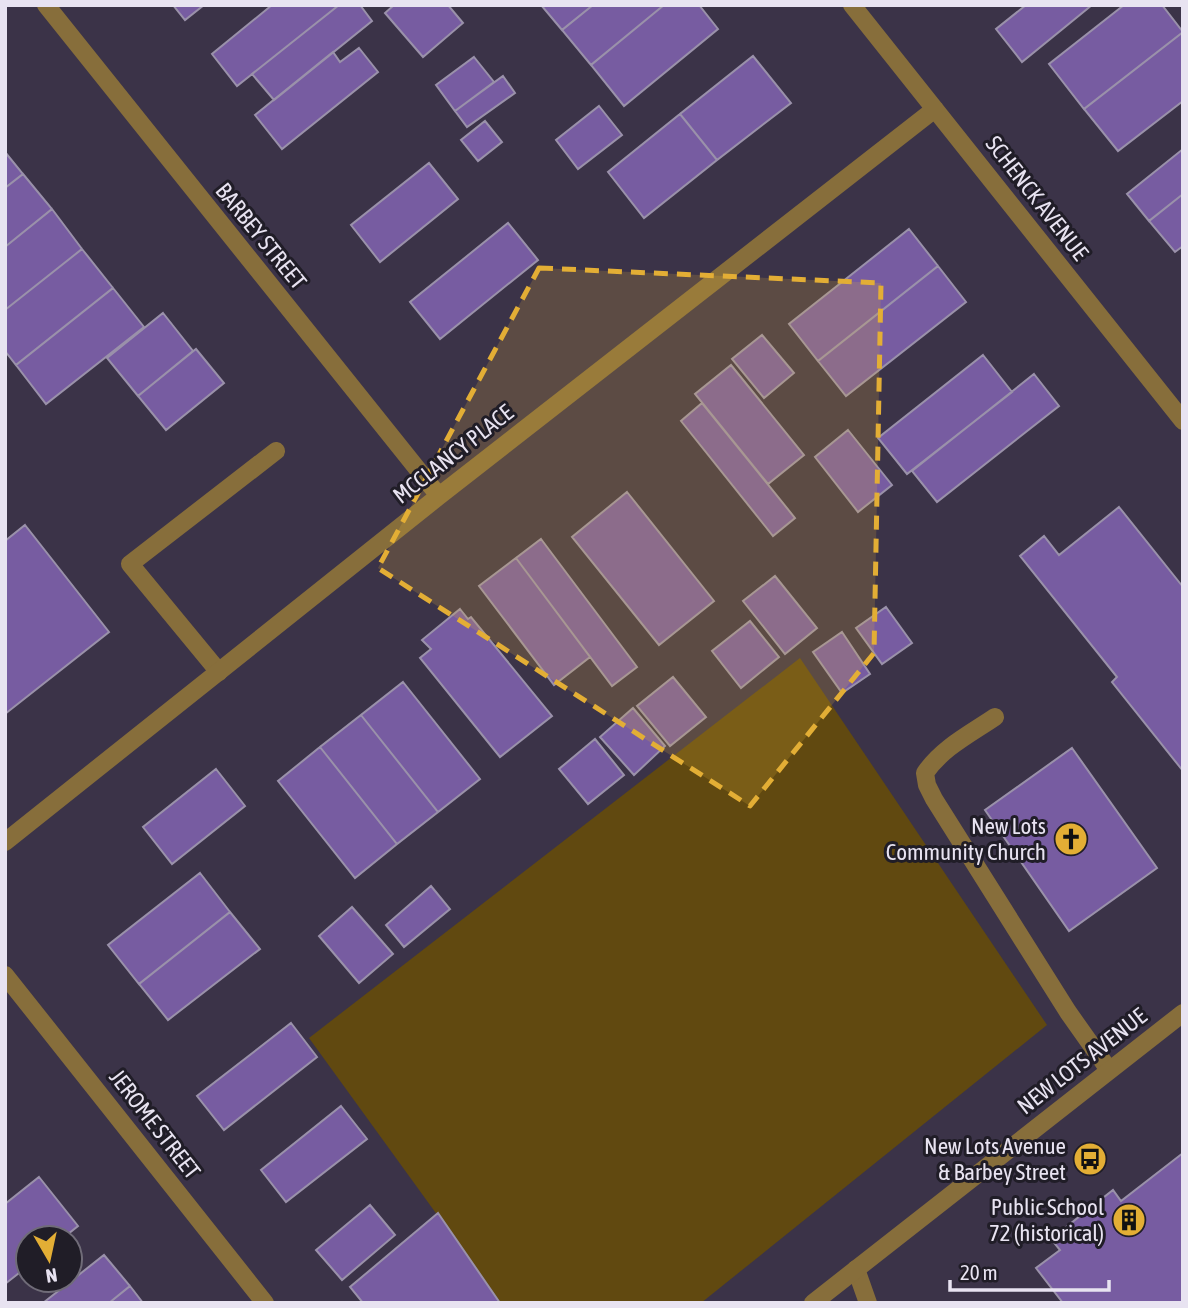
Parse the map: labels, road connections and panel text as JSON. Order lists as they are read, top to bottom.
{
  "streets": {
    "street": [
      "SCHENCK AVENUE",
      "BARBEY STREET",
      "MCCLANCY PLACE",
      "NEW LOTS AVENUE",
      "JEROME STREET"
    ]
  },
  "crossings": [
    ["SCHENCK AVENUE", "MCCLANCY PLACE"],
    ["BARBEY STREET", "MCCLANCY PLACE"]
  ],
  "places": {
    "church": ["New Lots Community Church"],
    "bus stop": ["New Lots Avenue & Barbey Street"],
    "building": ["Public School 72 (historical)"]
  },
  "scale_bar": "20 m",
  "north": "bottom"
}
